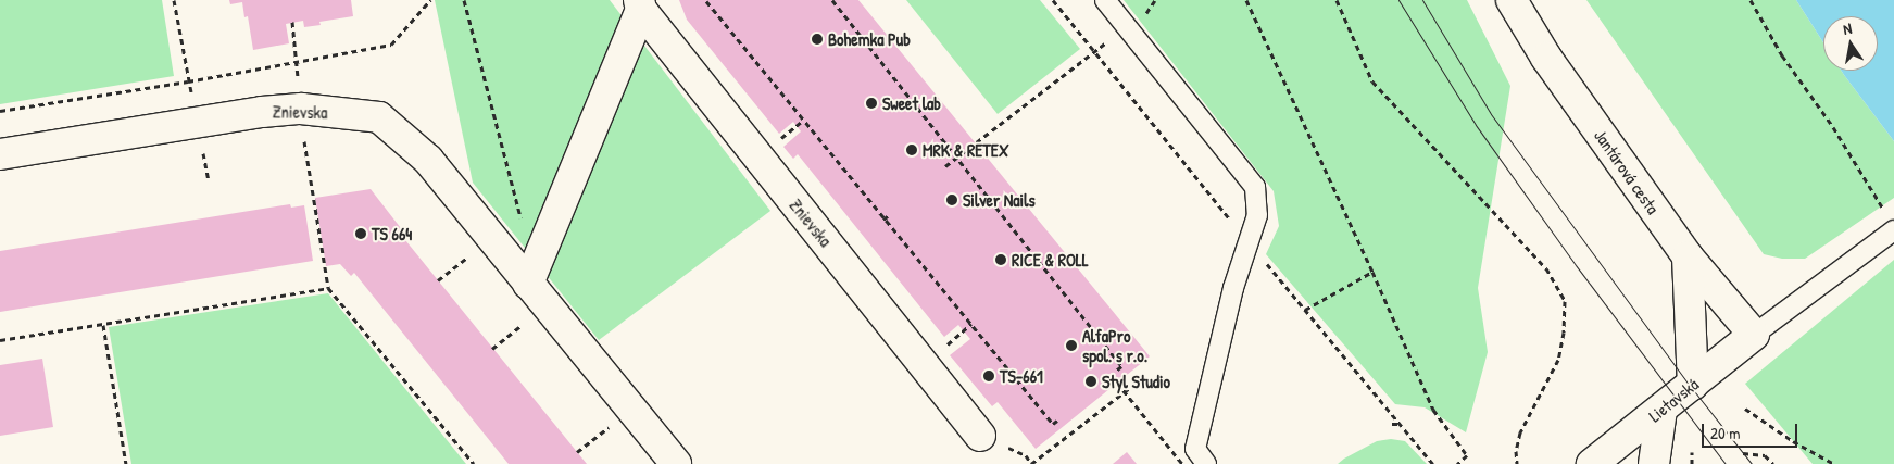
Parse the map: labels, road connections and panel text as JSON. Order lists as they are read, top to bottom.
{
  "streets": {
    "street": ["Znievska", "Jantárová cesta", "Lietavská"]
  },
  "crossings": [
    ["Jantárová cesta", "Lietavská"]
  ],
  "places": [
    "Bohemka Pub",
    "Sweet lab",
    "MRK & RETEX",
    "Silver Nails",
    "TS 664",
    "RICE & ROLL",
    "AlfaPro spol. s r.o.",
    "TS-661",
    "Styl Studio"
  ],
  "scale_bar": "20 m",
  "north": "top"
}
